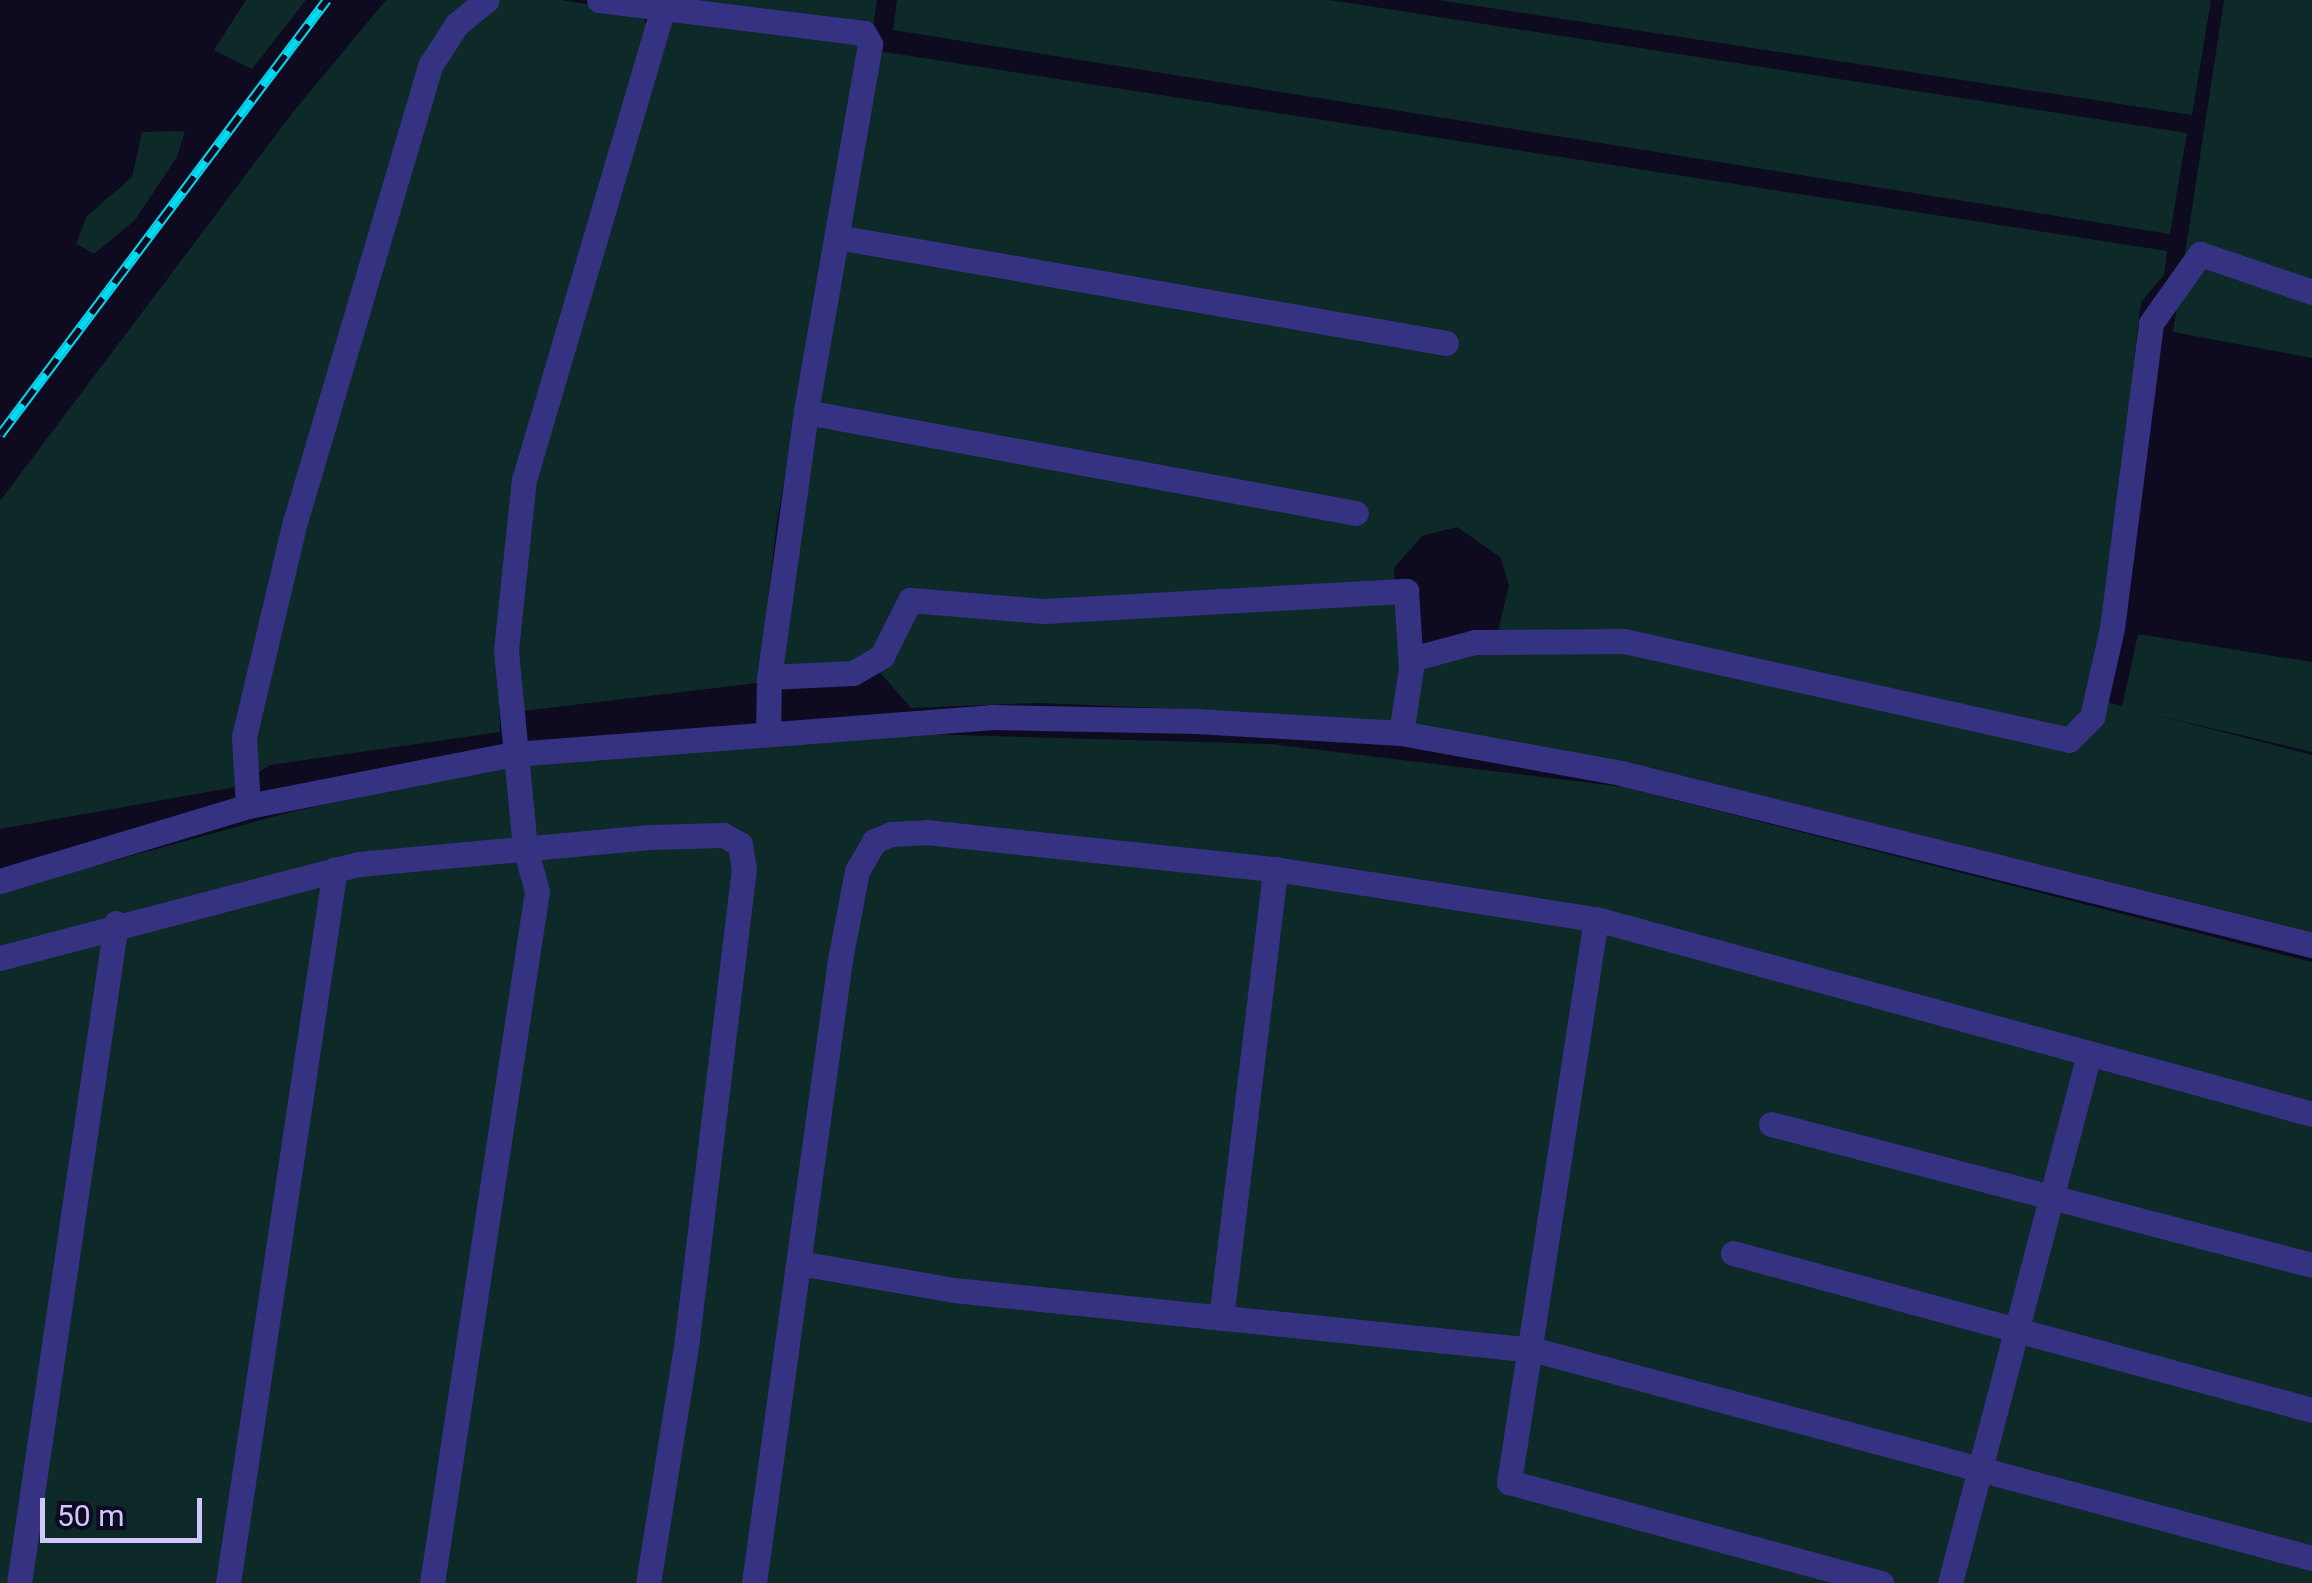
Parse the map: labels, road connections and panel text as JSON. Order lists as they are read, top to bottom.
{
  "scale_bar": "50 m"
}
